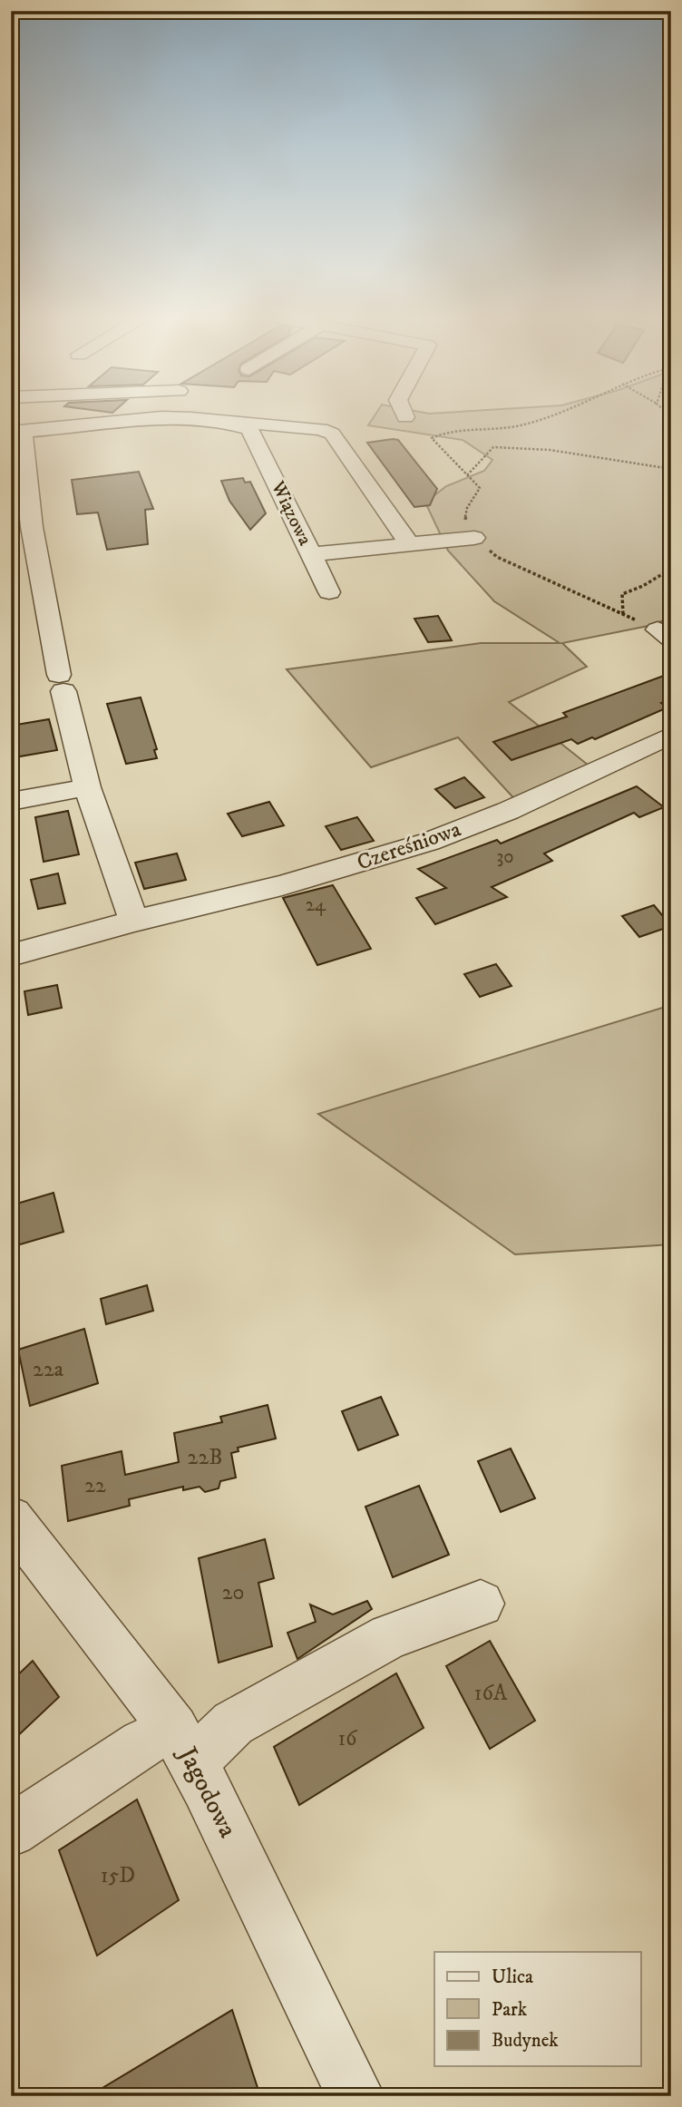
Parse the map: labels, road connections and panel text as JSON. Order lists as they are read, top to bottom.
{
  "streets": {
    "street": ["Wiązowa", "Czereśniowa", "Jagodowa"]
  },
  "house_numbers": [
    "30",
    "24",
    "22a",
    "22B",
    "22",
    "20",
    "16A",
    "16",
    "15D"
  ],
  "legend": ["Ulica", "Park", "Budynek"]
}
